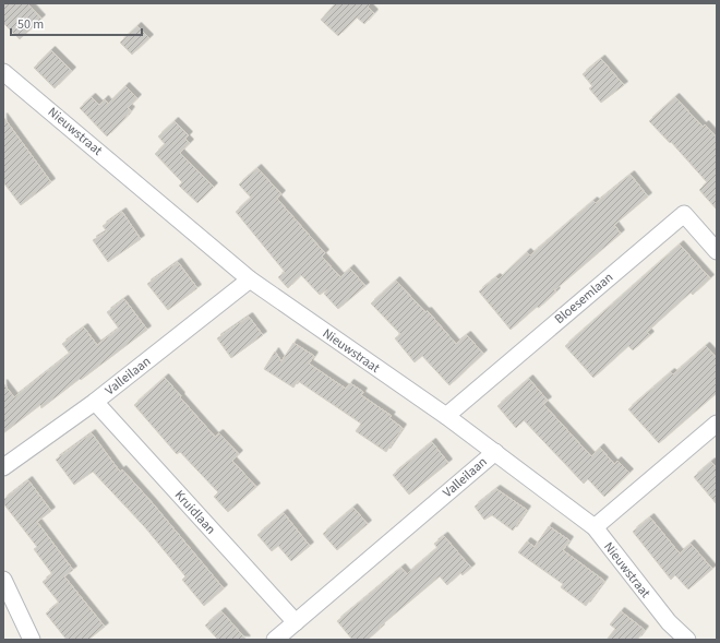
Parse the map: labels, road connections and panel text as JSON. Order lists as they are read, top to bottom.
{
  "streets": {
    "street": [
      "Nieuwstraat",
      "Bloesemlaan",
      "Valleilaan",
      "Kruidlaan"
    ]
  },
  "crossings": [
    ["Nieuwstraat", "Bloesemlaan"],
    ["Nieuwstraat", "Valleilaan"],
    ["Valleilaan", "Kruidlaan"]
  ],
  "scale_bar": "50 m"
}
